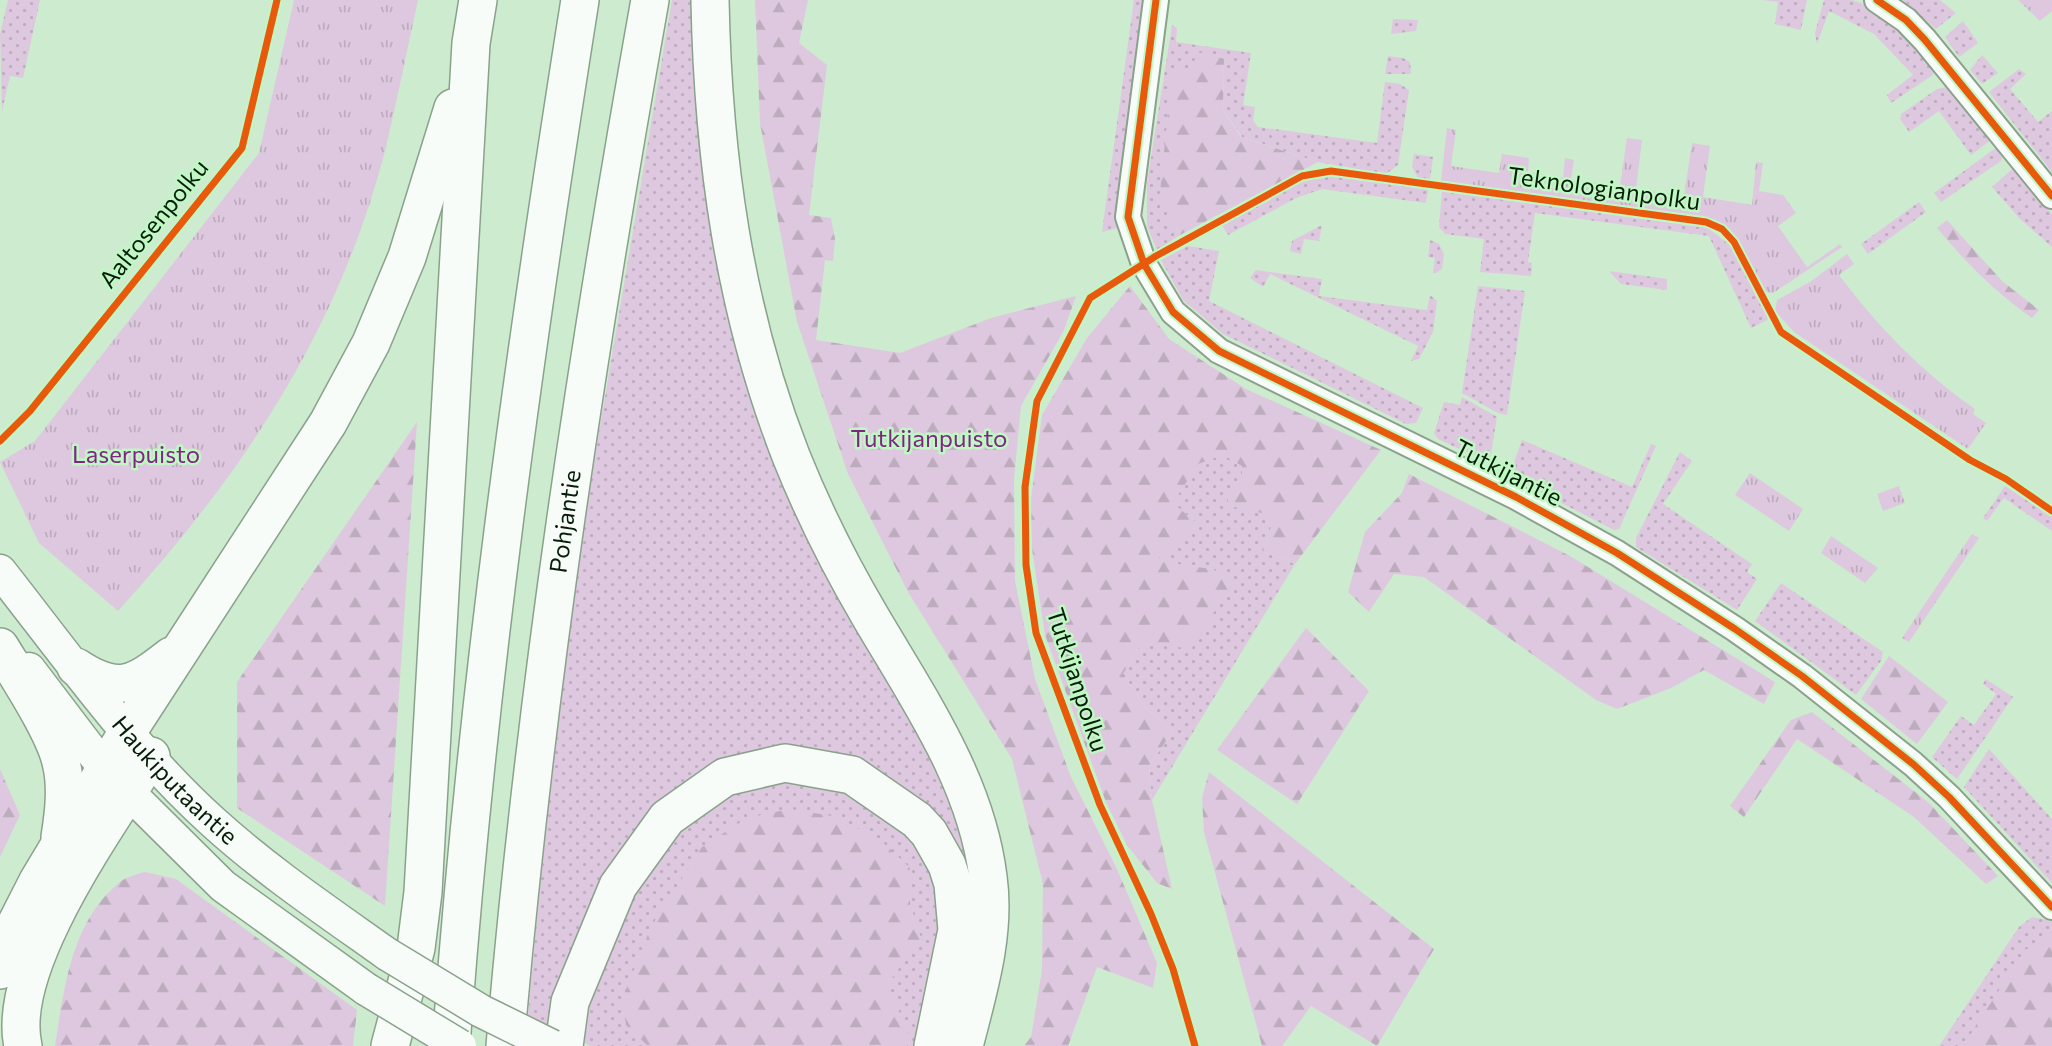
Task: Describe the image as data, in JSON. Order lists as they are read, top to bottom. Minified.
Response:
{"streets":{"highway":["Pohjantie"],"main road":["Haukiputaantie"],"street":["Tutkijantie"],"cycle path":["Teknologianpolku","Aaltosenpolku"]},"parks":["Tutkijanpuisto","Laserpuisto"]}
